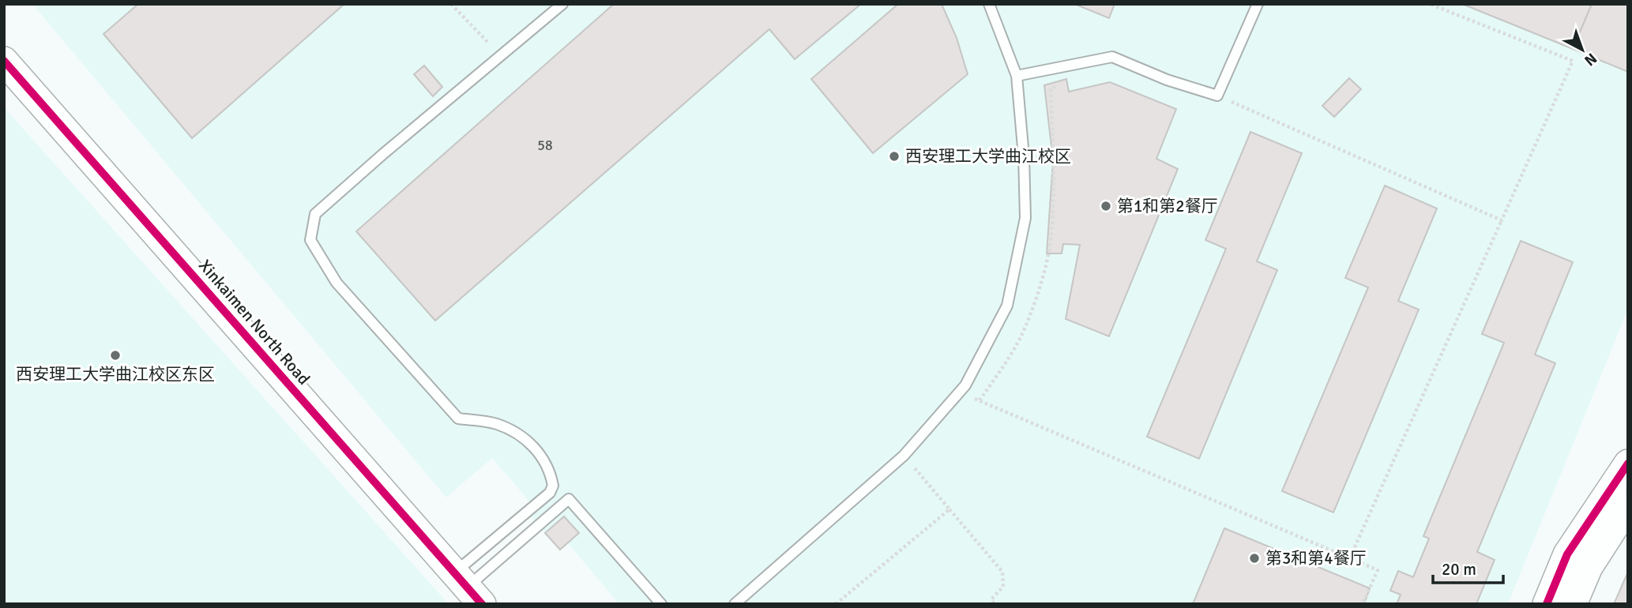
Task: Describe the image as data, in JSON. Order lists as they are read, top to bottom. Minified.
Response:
{"streets":{"street":["Xinkaimen North Road"]},"places":["西安理工大学曲江校区","第1和第2餐厅","西安理工大学曲江校区东区","第3和第4餐厅"],"house_numbers":["58"],"scale_bar":"20 m","north":"bottom right"}
